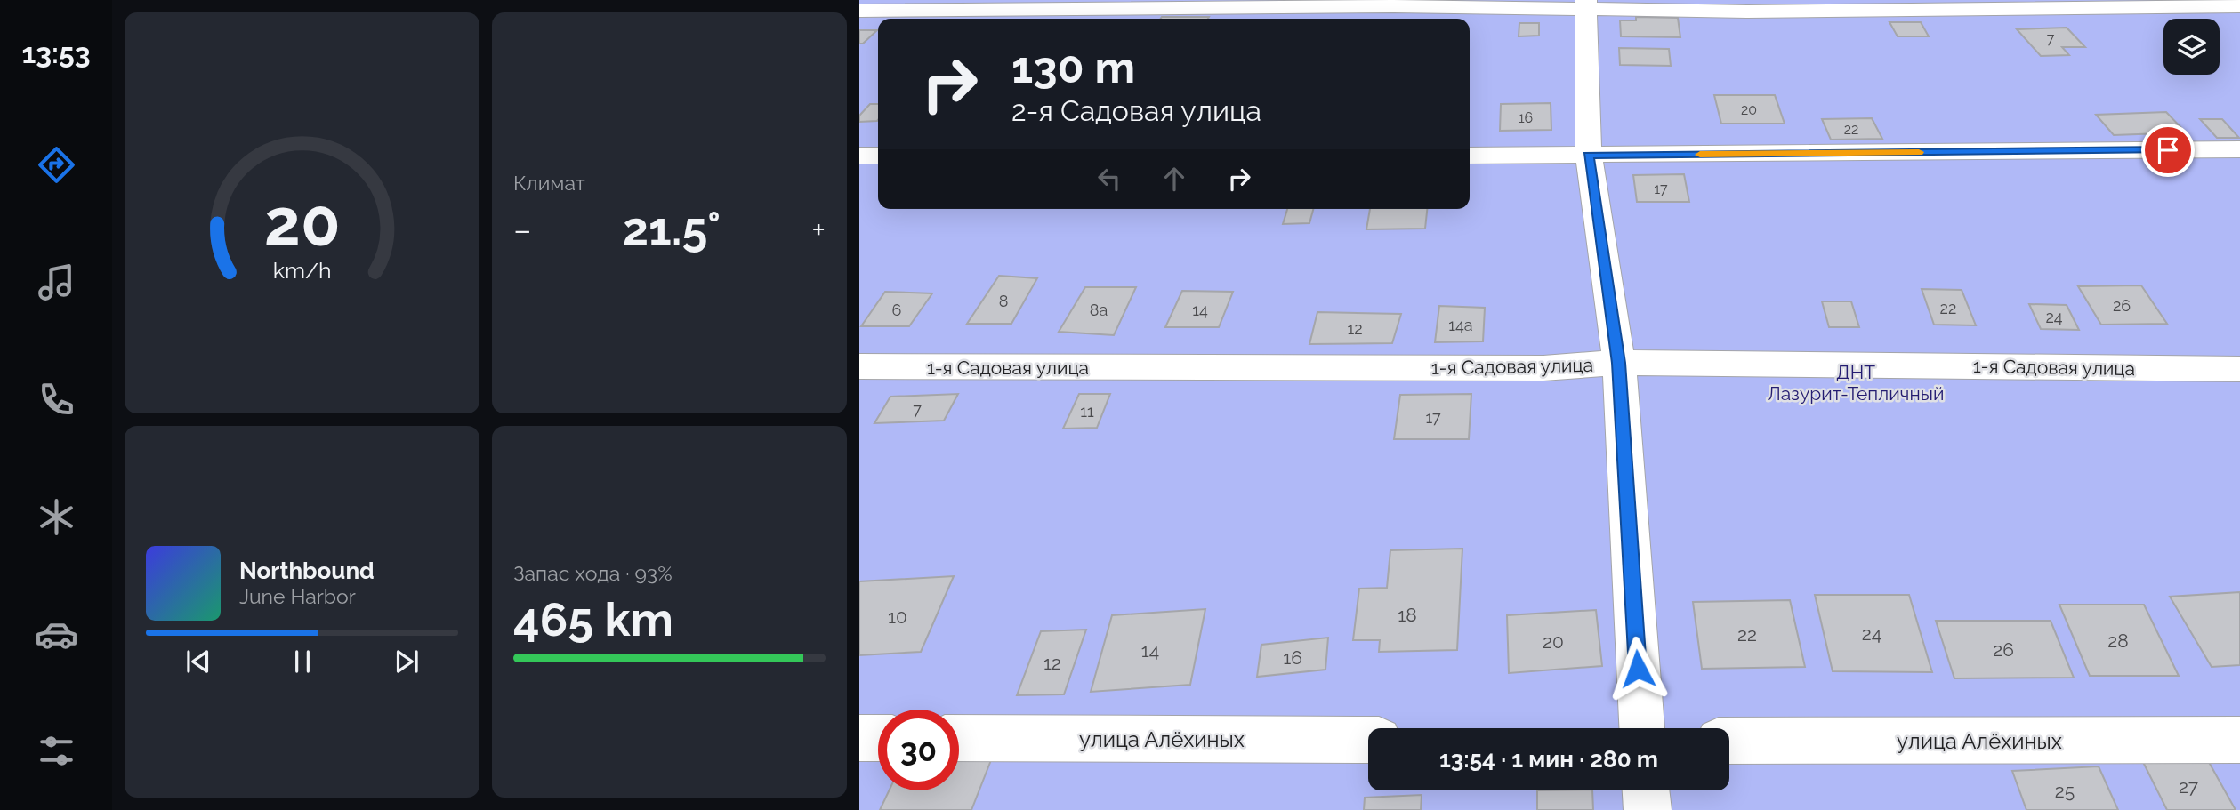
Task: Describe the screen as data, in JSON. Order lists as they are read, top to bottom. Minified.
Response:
{"streets":{"street":["1-я Садовая улица","улица Алёхиных"]},"parks":["ДНТ Лазурит-Тепличный"],"house_numbers":["7","20","16","22","17","8","26","22","6","8а","14","24","14а","12","7","11","17","18","10","24","22","28","20","26","14","16","12","27","25"],"page":{"tabs":"13:53","tile":["Климат",["Запас хода · 93%","465 km"]],"turn":["130 m","2-я Садовая улица"],"heat":["−","21.5°","+"],"song":["Northbound","June Harbor"],"limit":"30","trip":"13:54 · 1 мин · 280 m","gauge":["20","km/h"]}}
